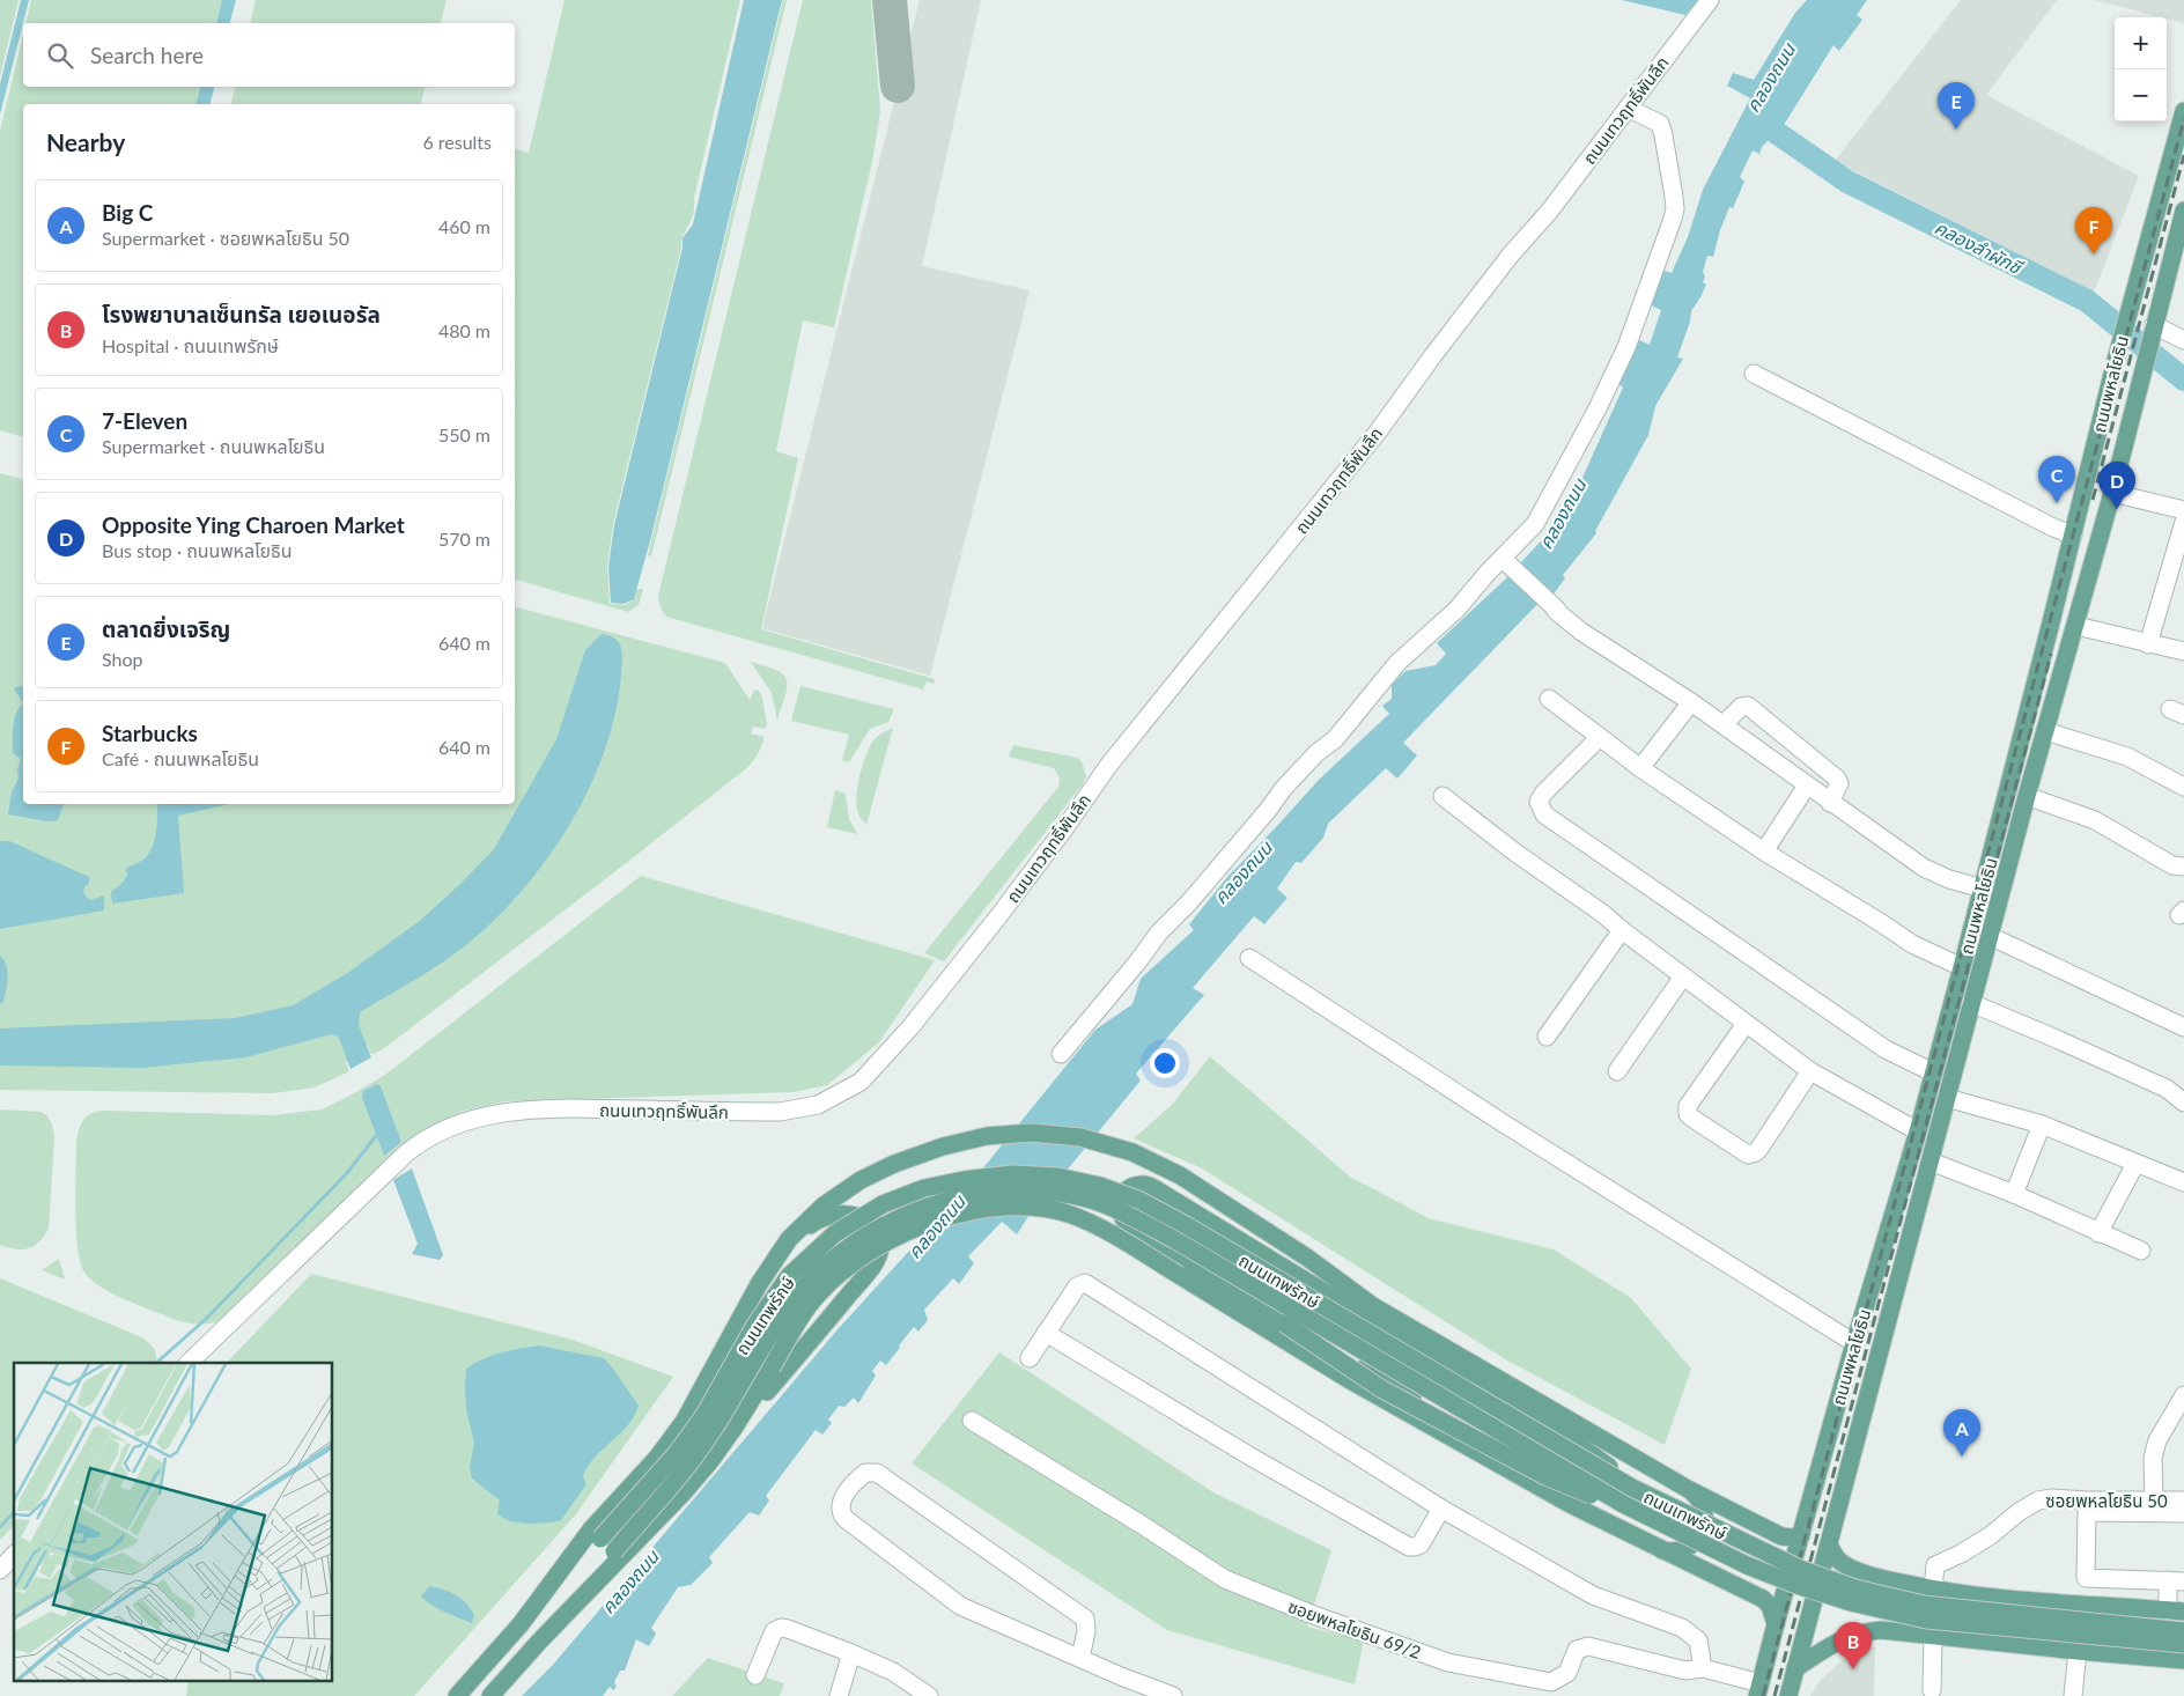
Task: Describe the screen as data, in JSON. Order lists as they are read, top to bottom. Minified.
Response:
{"streets":{"main road":["ถนนพหลโยธิน","ถนนเทพรักษ์"],"street":["ถนนเทวฤทธิ์พันลึก","ซอยพหลโยธิน 50","ซอยพหลโยธิน 69/2"]},"crossings":[["ถนนพหลโยธิน","ถนนเทพรักษ์"],["ถนนพหลโยธิน","ซอยพหลโยธิน 69/2"]],"water":["คลองถนน","คลองลำผักชี"],"page":{"map_buttons":["+","−"],"search":"Search here","pins":["E","F","C","D","A","B"],"heading":["Nearby","6 results"],"list":[{"mark":"A","name":"Big C","note":"Supermarket · ซอยพหลโยธิน 50","value":"460 m"},{"mark":"B","name":"โรงพยาบาลเซ็นทรัล เยอเนอรัล","note":"Hospital · ถนนเทพรักษ์","value":"480 m"},{"mark":"C","name":"7-Eleven","note":"Supermarket · ถนนพหลโยธิน","value":"550 m"},{"mark":"D","name":"Opposite Ying Charoen Market","note":"Bus stop · ถนนพหลโยธิน","value":"570 m"},{"mark":"E","name":"ตลาดยิ่งเจริญ","note":"Shop","value":"640 m"},{"mark":"F","name":"Starbucks","note":"Café · ถนนพหลโยธิน","value":"640 m"}]}}
